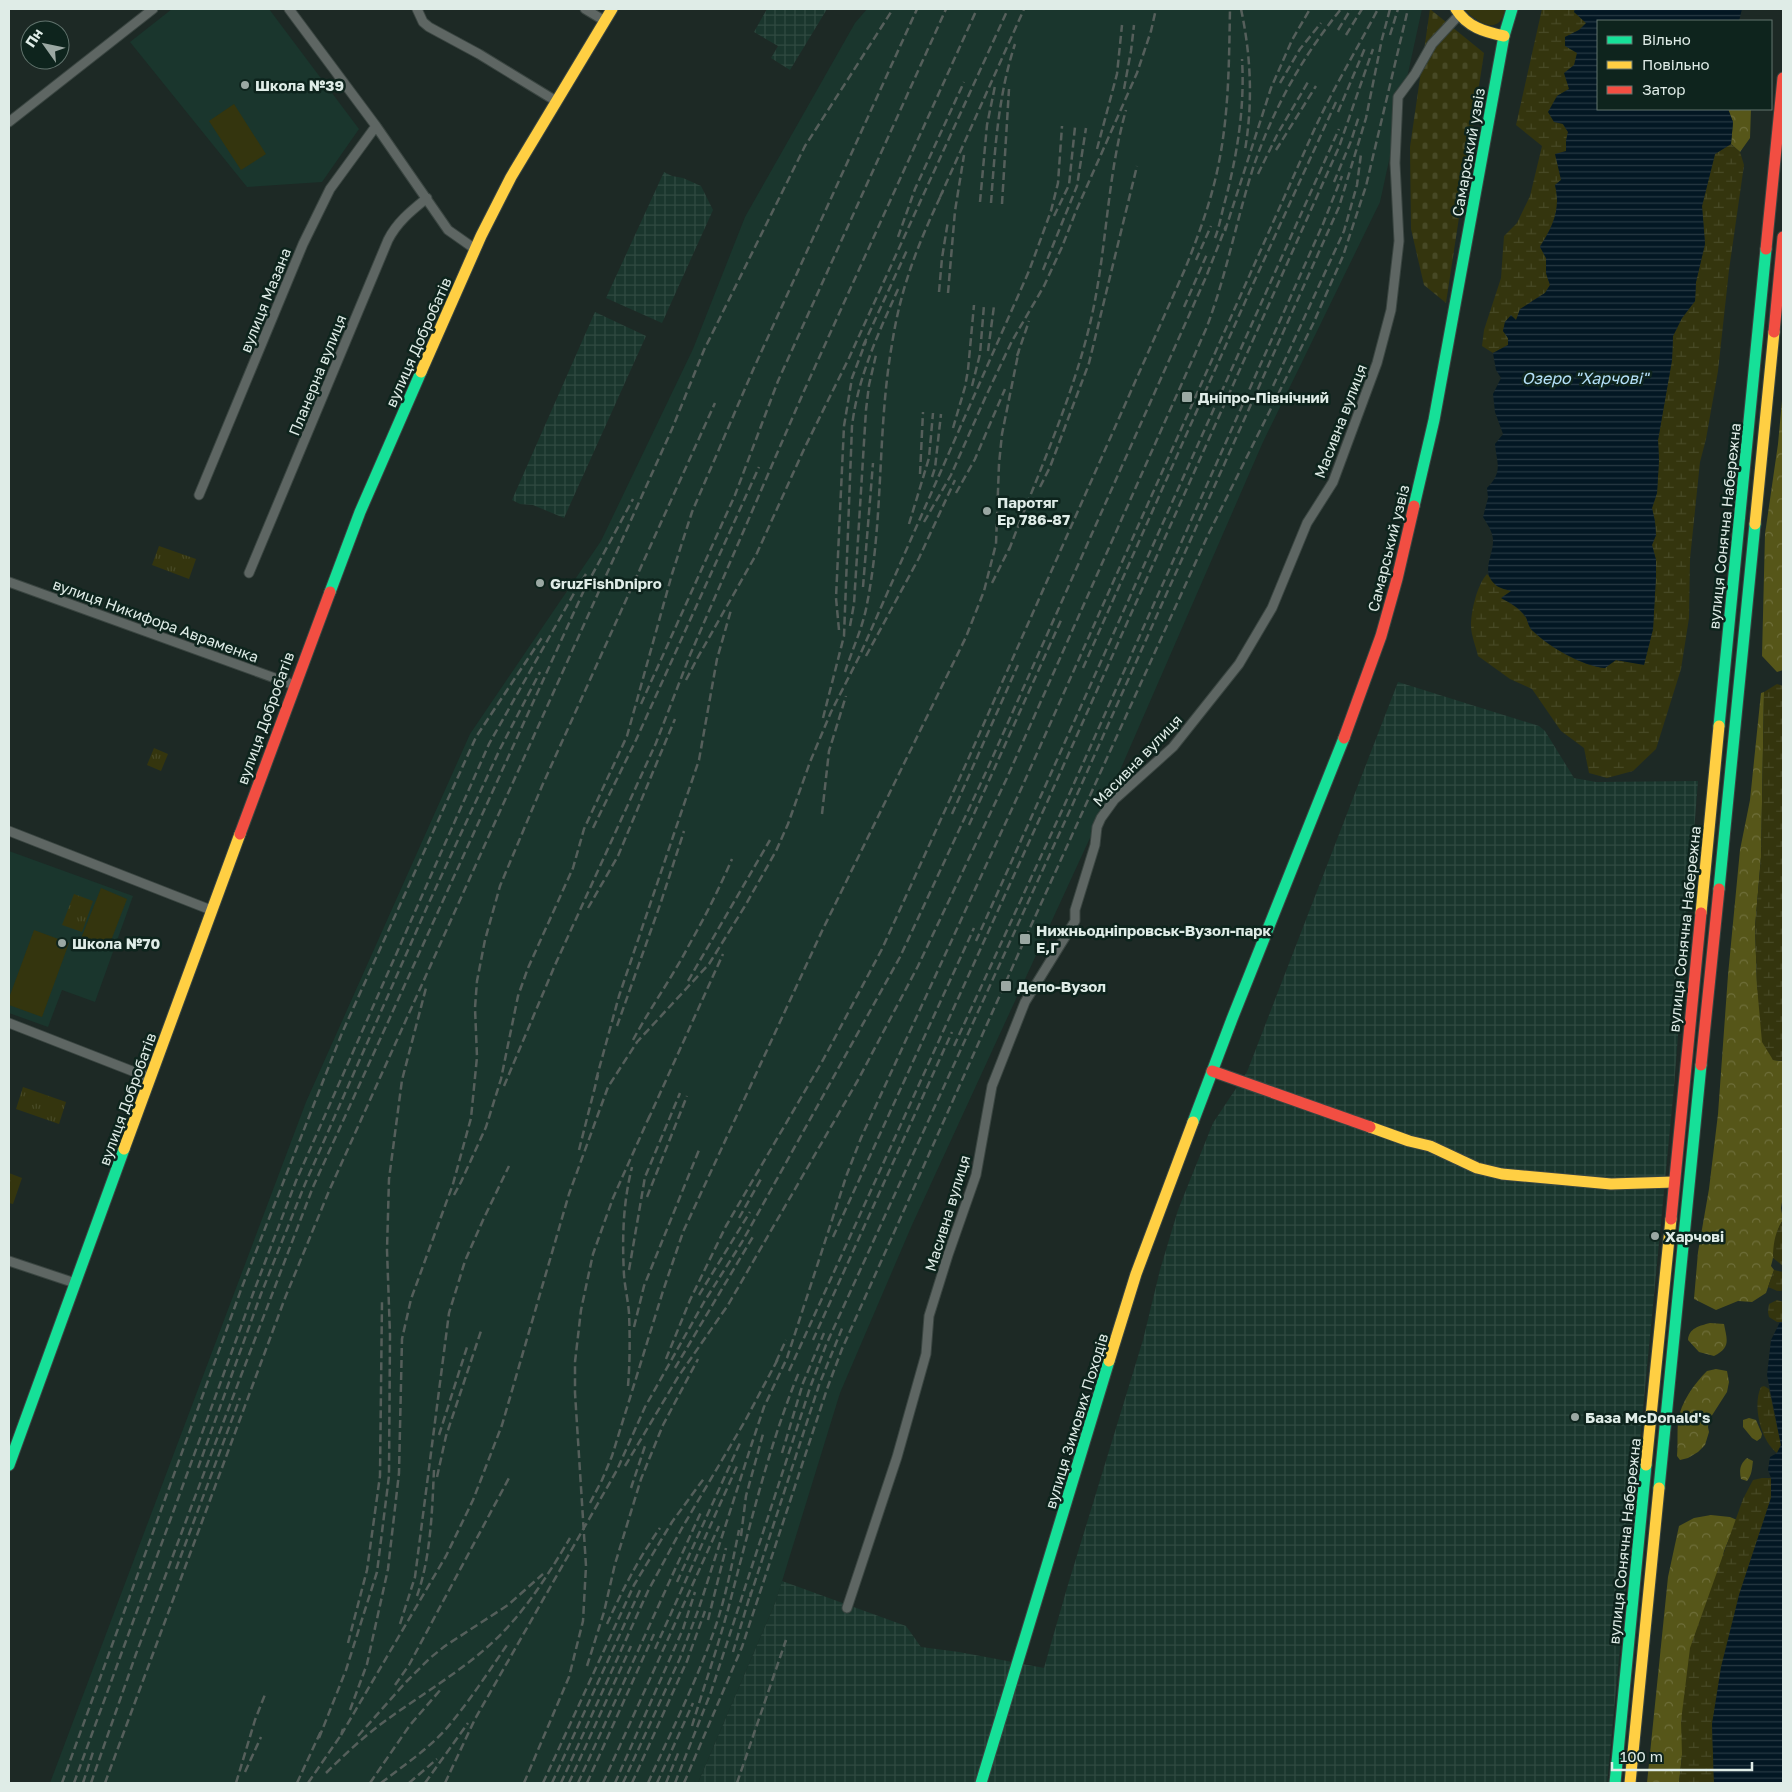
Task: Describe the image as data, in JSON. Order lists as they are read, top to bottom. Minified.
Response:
{"streets":{"main road":["Самарський узвіз","вулиця Добробатів","вулиця Сонячна Набережна","вулиця Зимових Походів"],"street":["вулиця Мазана","Планерна вулиця","Масивна вулиця","вулиця Никифора Авраменка"]},"crossings":[["Самарський узвіз","вулиця Зимових Походів"],["вулиця Добробатів","вулиця Никифора Авраменка"]],"water":["Озеро \"Харчові\""],"places":{"other":["Школа №39","Паротяг Ер 786-87","GruzFishDnipro","Школа №70","Харчові","База McDonald's"],"transit":["Дніпро-Північний","Нижньодніпровськ-Вузол-парк Е,Г","Депо-Вузол"]},"legend":["Вільно","Повільно","Затор"],"scale_bar":"100 m","north":"top left"}
